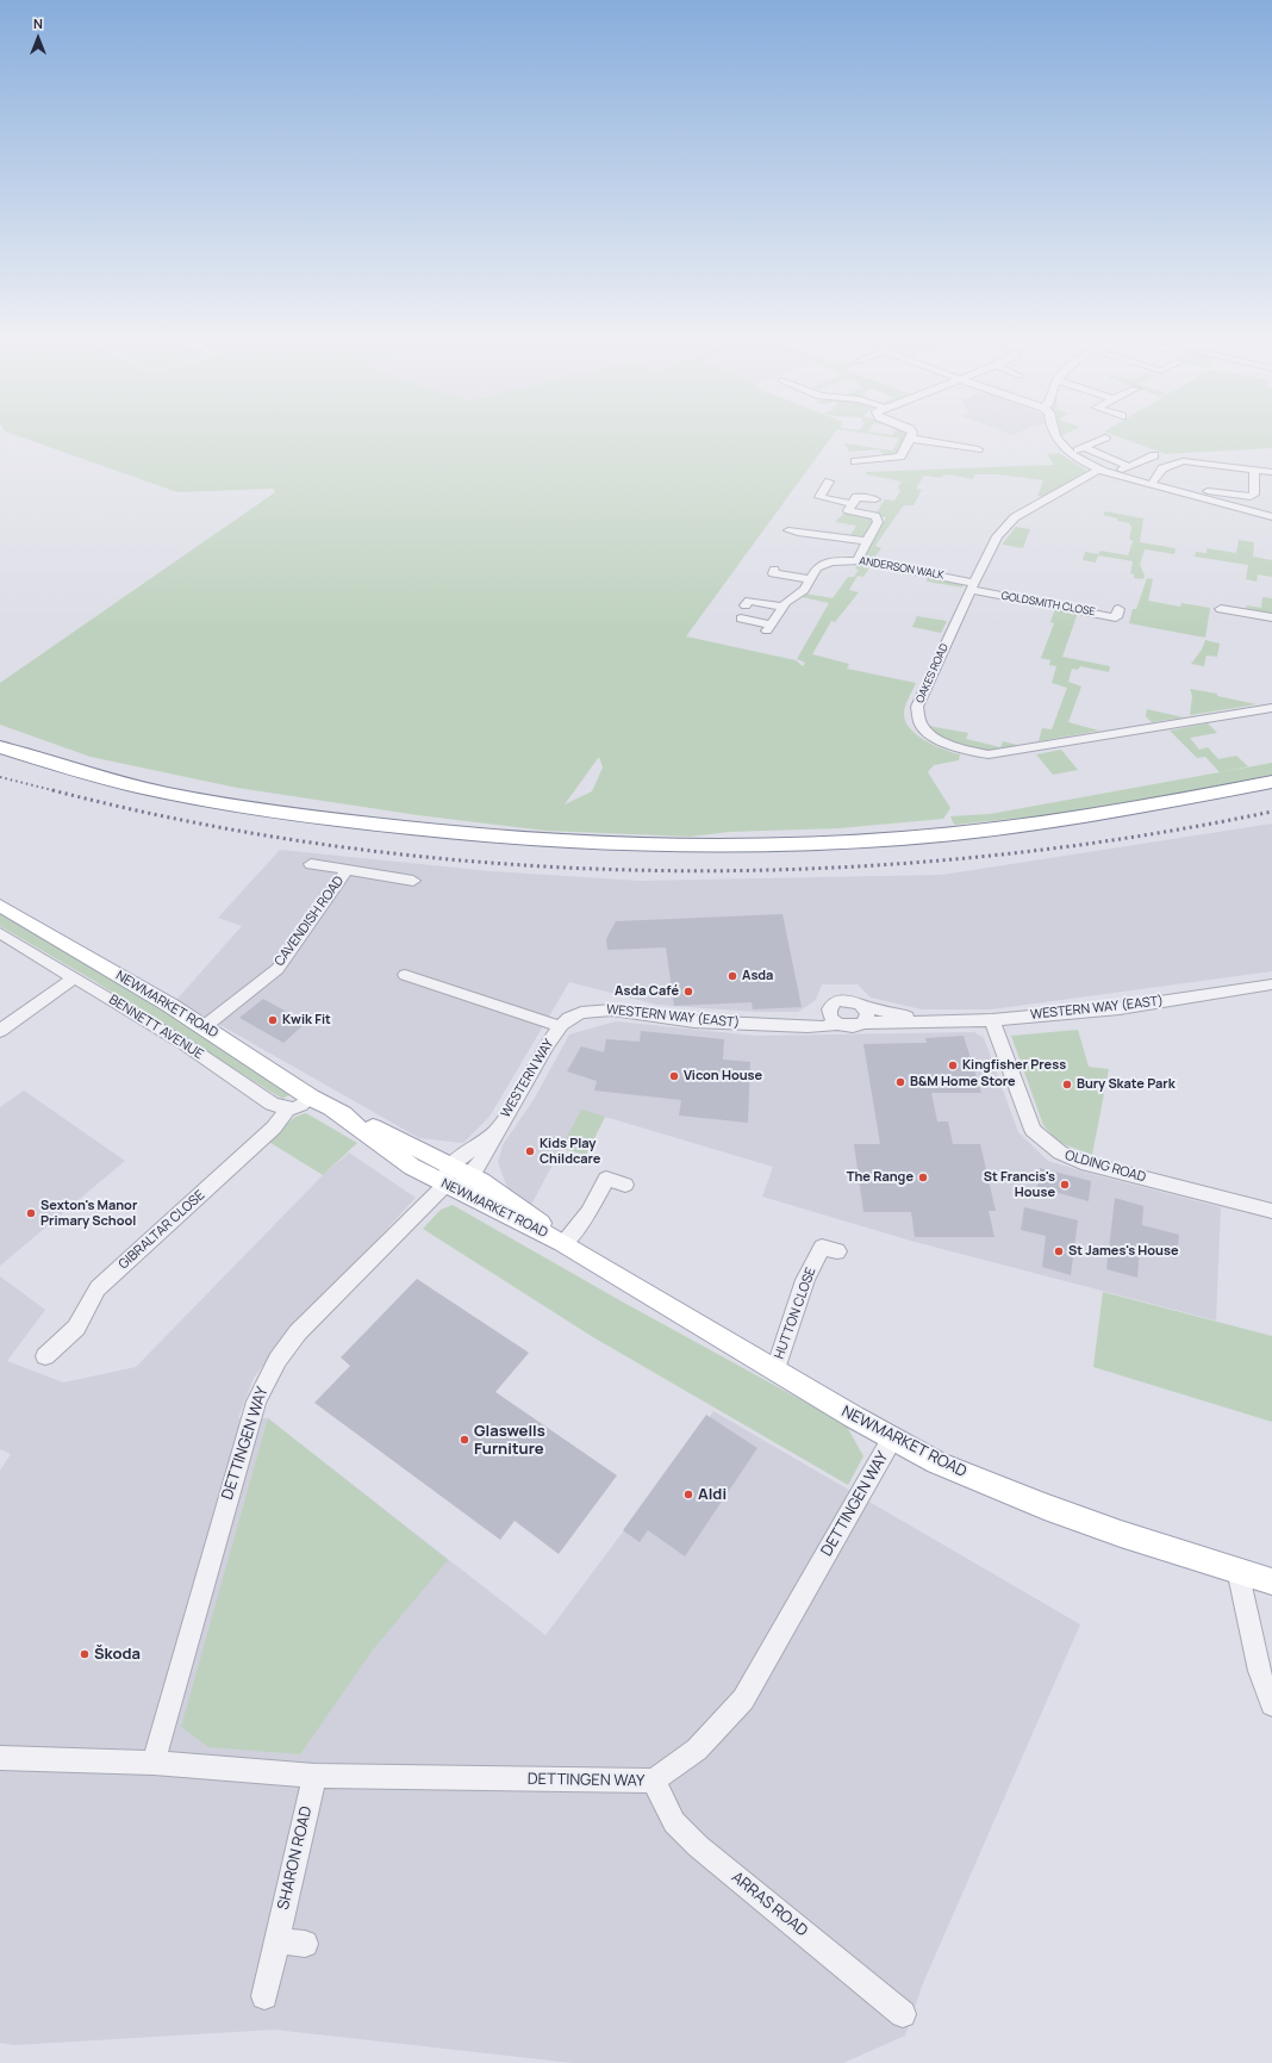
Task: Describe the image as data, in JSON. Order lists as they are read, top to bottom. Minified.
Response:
{"streets":{"main road":["NEWMARKET ROAD"],"street":["ANDERSON WALK","GOLDSMITH CLOSE","OAKES ROAD","CAVENDISH ROAD","WESTERN WAY (EAST)","BENNETT AVENUE","WESTERN WAY","OLDING ROAD","GIBRALTAR CLOSE","HUTTON CLOSE","DETTINGEN WAY","SHARON ROAD","ARRAS ROAD"]},"crossings":[["ANDERSON WALK","GOLDSMITH CLOSE"],["ANDERSON WALK","OAKES ROAD"],["GOLDSMITH CLOSE","OAKES ROAD"],["CAVENDISH ROAD","NEWMARKET ROAD"],["NEWMARKET ROAD","WESTERN WAY"],["NEWMARKET ROAD","HUTTON CLOSE"],["NEWMARKET ROAD","DETTINGEN WAY"],["WESTERN WAY (EAST)","WESTERN WAY"],["WESTERN WAY (EAST)","OLDING ROAD"],["BENNETT AVENUE","GIBRALTAR CLOSE"],["WESTERN WAY","DETTINGEN WAY"],["DETTINGEN WAY","SHARON ROAD"],["DETTINGEN WAY","ARRAS ROAD"]],"places":["Asda","Asda Café","Kwik Fit","Kingfisher Press","Vicon House","B&M Home Store","Bury Skate Park","Kids Play Childcare","The Range","St Francis's House","Sexton's Manor Primary School","St James's House","Glaswells Furniture","Aldi","Škoda"],"north":"top"}
